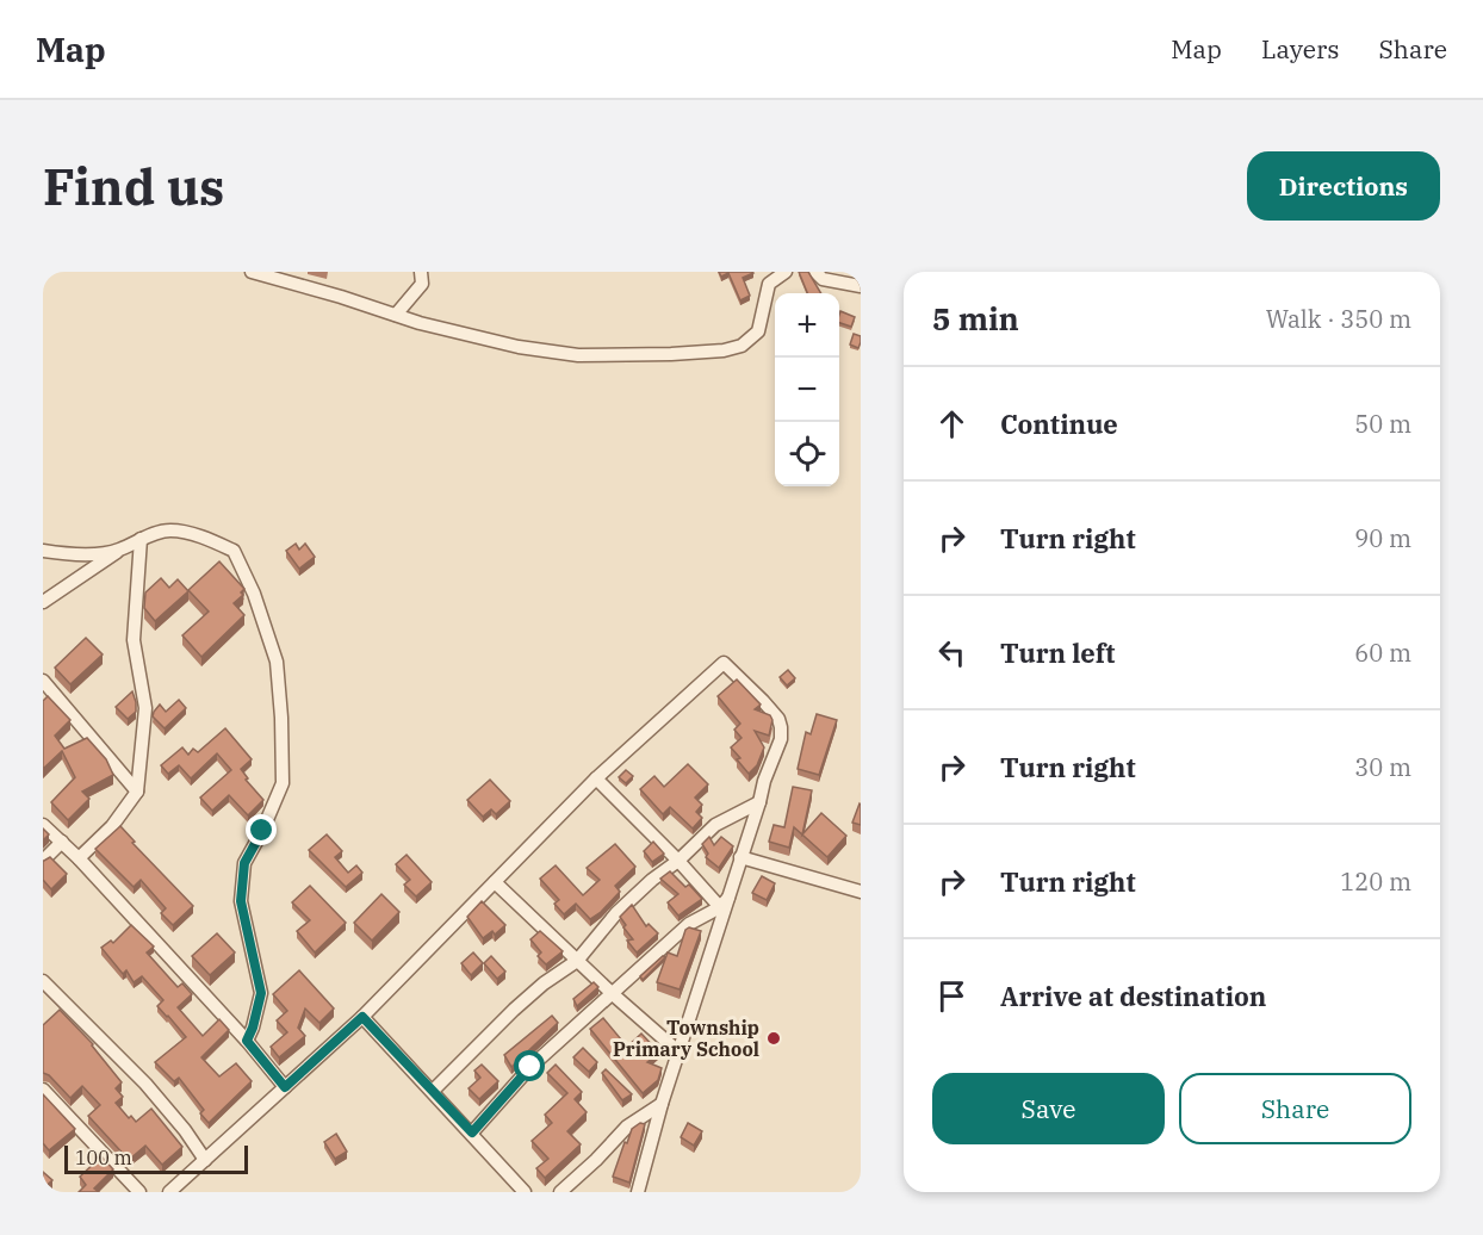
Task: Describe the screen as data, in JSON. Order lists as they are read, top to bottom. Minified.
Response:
{"places":["Township Primary School"],"scale_bar":"100 m","page":{"header":"Map","nav":["Map","Layers","Share"],"buttons":["Directions",["Save","Share"]],"title":"Find us","heading":["5 min","Walk · 350 m"],"map_buttons":["+","−"],"list":[["Continue","50 m"],["Turn right","90 m"],["Turn left","60 m"],["Turn right","30 m"],["Turn right","120 m"],"Arrive at destination"],"scale":"100 m"}}
